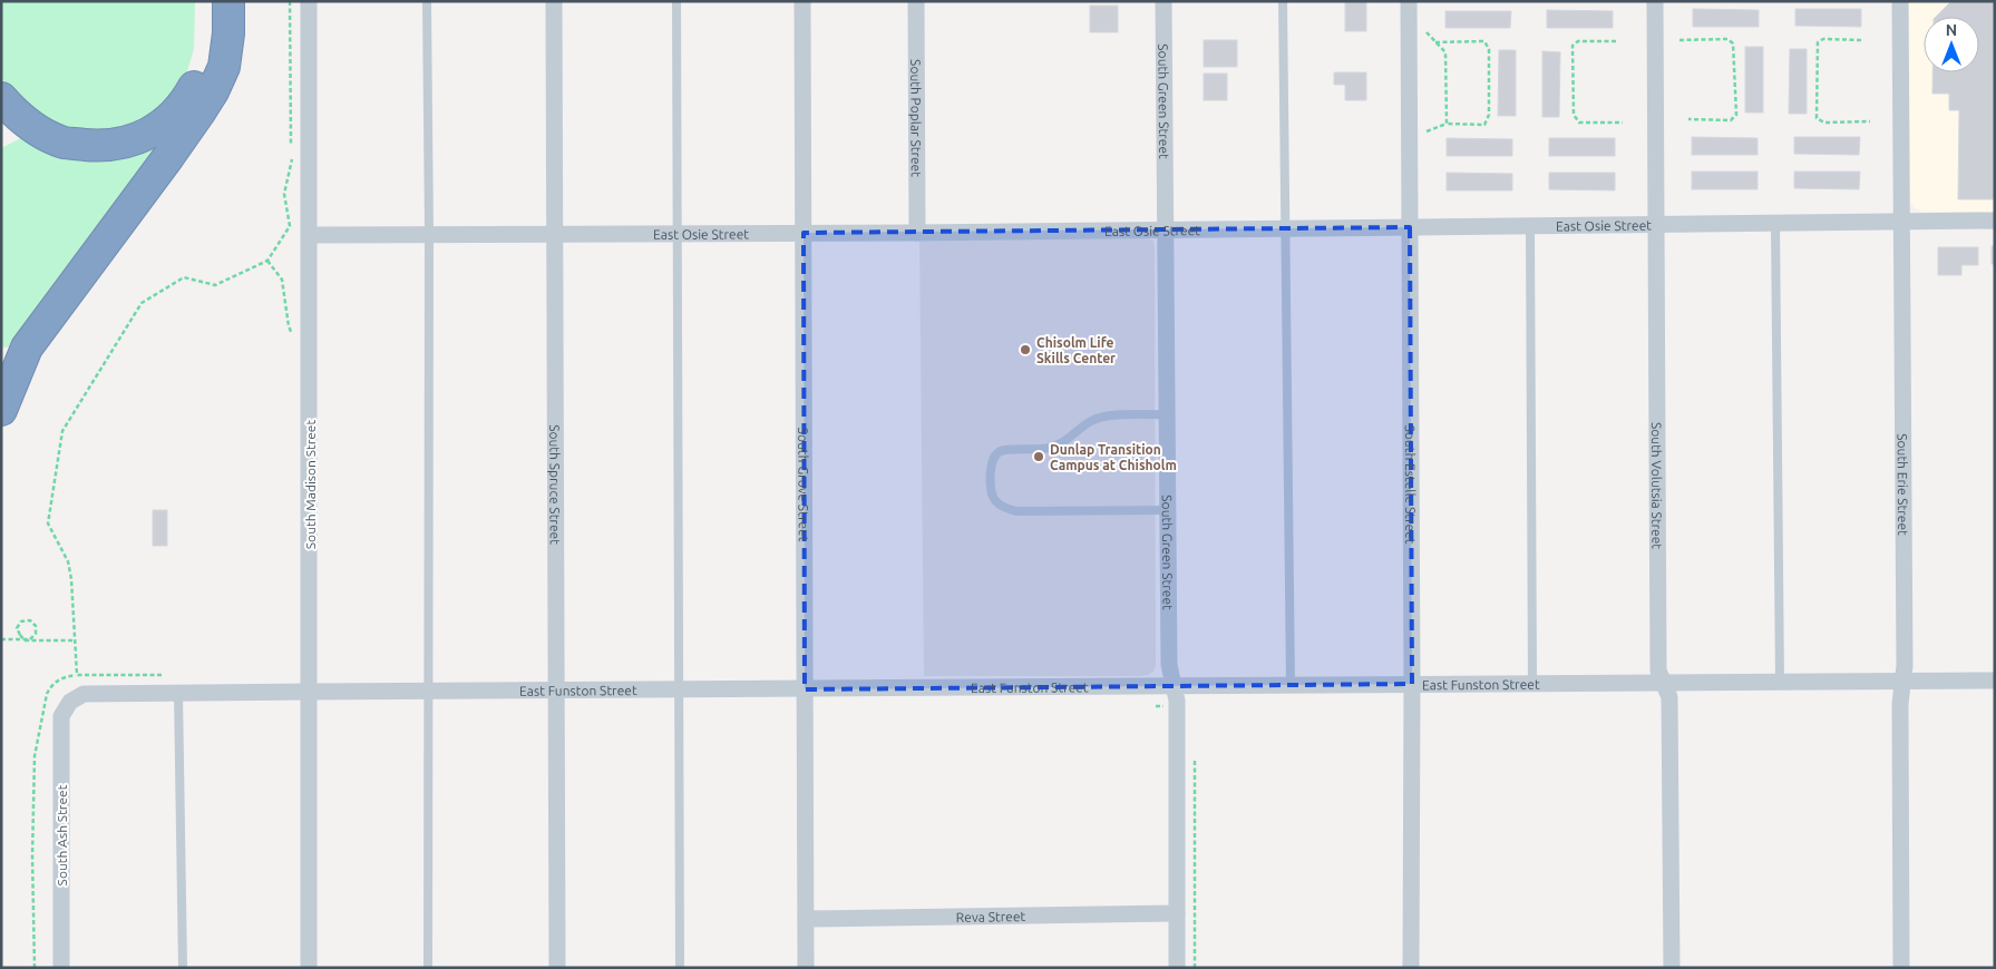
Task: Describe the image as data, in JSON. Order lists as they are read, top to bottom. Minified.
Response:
{"streets":{"street":["South Green Street","South Poplar Street","East Osie Street","South Madison Street","South Spruce Street","South Grove Street","South Estelle Street","South Erie Street","South Volutsia Street","East Funston Street","South Ash Street","Reva Street"]},"crossings":[["South Green Street","East Osie Street"],["South Green Street","East Funston Street"],["South Green Street","Reva Street"],["South Poplar Street","East Osie Street"],["East Osie Street","South Madison Street"],["East Osie Street","South Spruce Street"],["East Osie Street","South Grove Street"],["East Osie Street","South Estelle Street"],["East Osie Street","South Erie Street"],["East Osie Street","South Volutsia Street"],["South Madison Street","East Funston Street"],["South Spruce Street","East Funston Street"],["South Grove Street","East Funston Street"],["South Grove Street","Reva Street"],["South Estelle Street","East Funston Street"],["South Erie Street","East Funston Street"],["South Volutsia Street","East Funston Street"],["East Funston Street","South Ash Street"]],"places":["Chisolm Life Skills Center","Dunlap Transition Campus at Chisholm"],"north":"top"}
